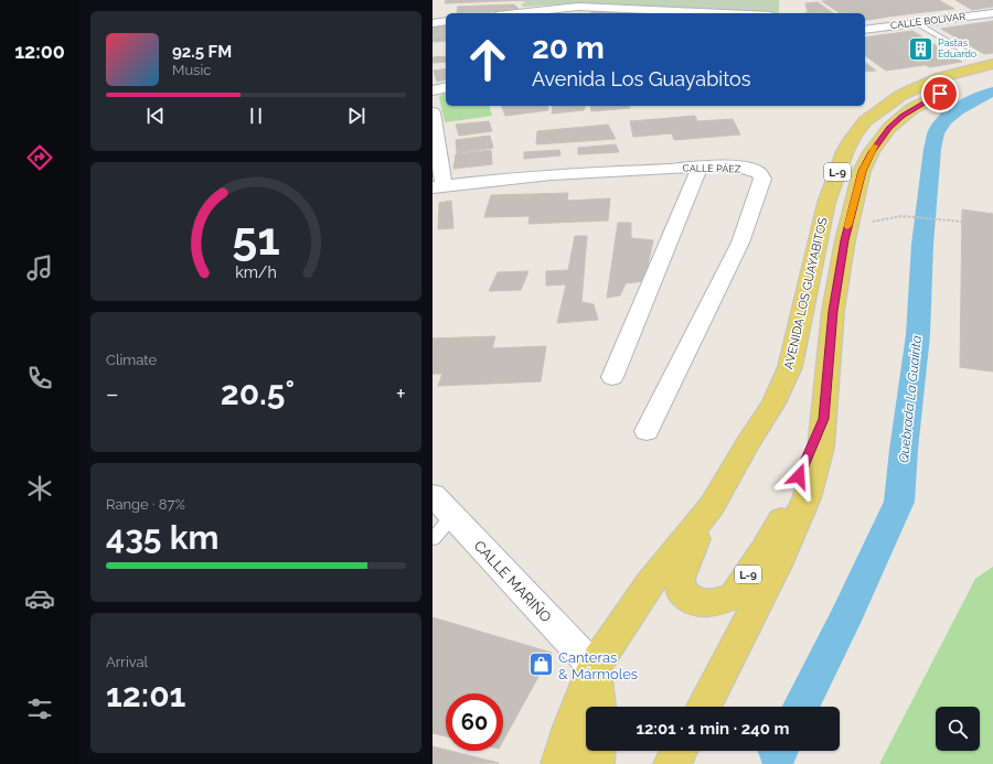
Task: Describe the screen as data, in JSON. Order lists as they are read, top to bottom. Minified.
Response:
{"streets":{"main road":["L-9","AVENIDA LOS GUAYABITOS"],"street":["CALLE BOLÍVAR","CALLE PÁEZ","CALLE MARIÑO"]},"crossings":[["L-9","AVENIDA LOS GUAYABITOS"],["AVENIDA LOS GUAYABITOS","CALLE MARIÑO"]],"water":["Quebrada La Guairita"],"places":{"building":["Pastas Eduardo"],"shop":["Canteras & Mármoles"]},"page":{"tabs":"12:00","turn":["20 m","Avenida Los Guayabitos"],"song":["92.5 FM","Music"],"tile":["Climate",["Range · 87%","435 km"],["Arrival","12:01"]],"heat":["−","20.5°","+"],"limit":"60","trip":"12:01 · 1 min · 240 m","gauge":["51","km/h"]}}
